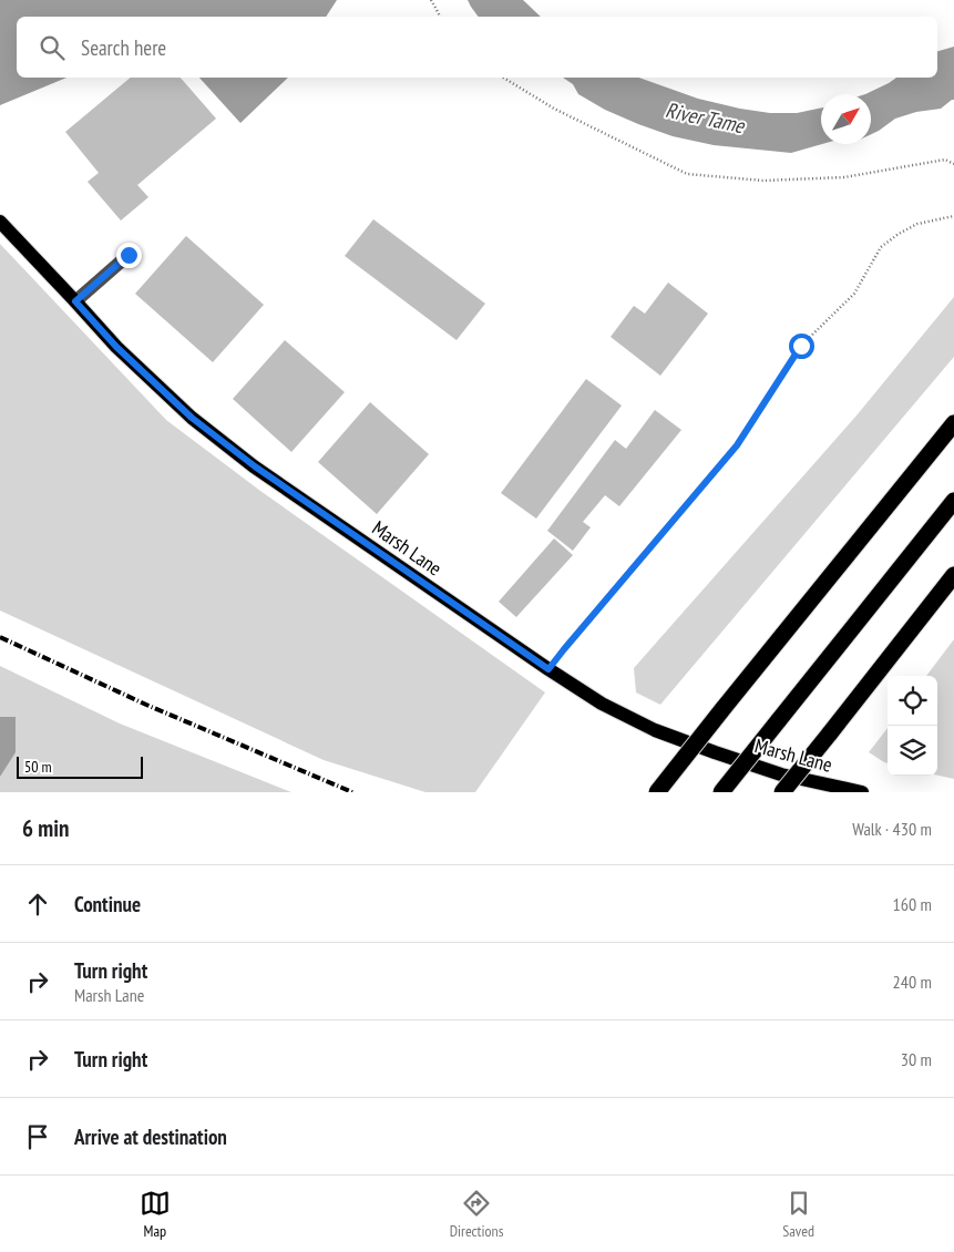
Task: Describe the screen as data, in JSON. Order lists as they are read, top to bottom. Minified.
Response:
{"streets":{"main road":["Marsh Lane"]},"water":["River Tame"],"scale_bar":"50 m","north":"top right","page":{"search":"Search here","scale":"50 m","heading":["6 min","Walk · 430 m"],"list":[["Continue","160 m"],["Turn right","Marsh Lane","240 m"],["Turn right","30 m"],"Arrive at destination"],"nav":["Map","Directions","Saved"]}}
